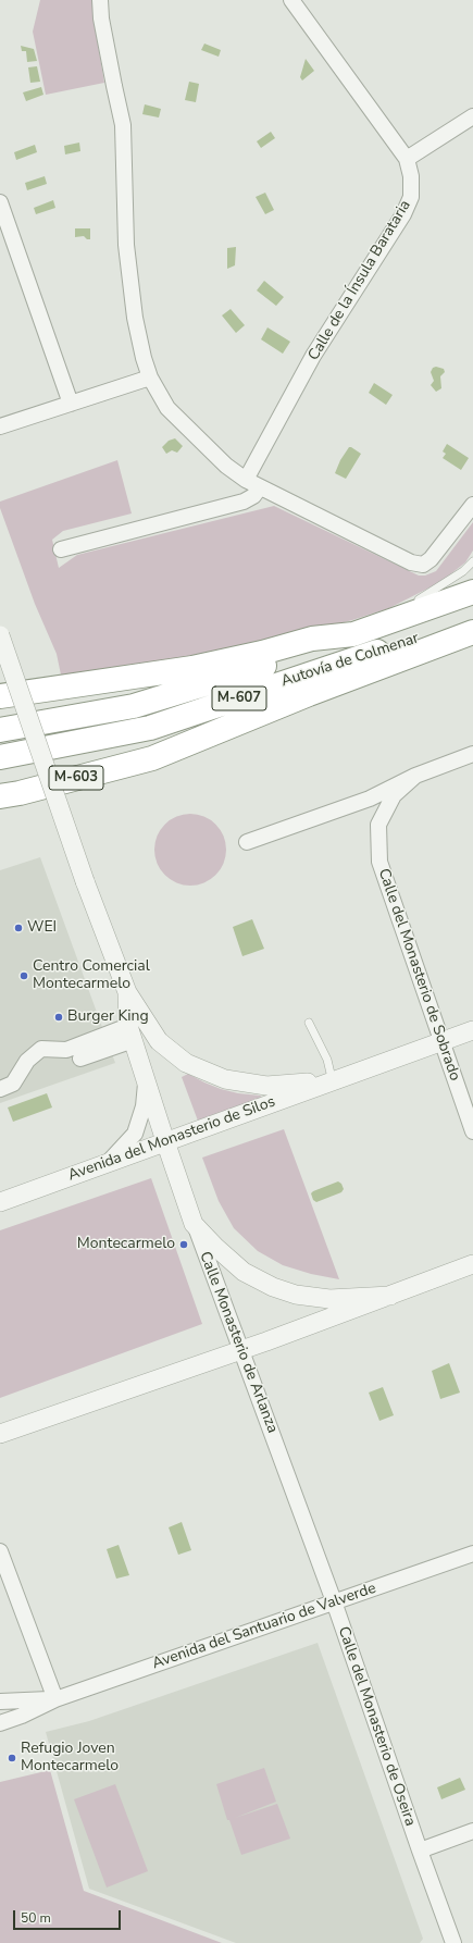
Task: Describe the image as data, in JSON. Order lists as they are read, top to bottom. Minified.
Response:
{"streets":{"highway":["Autovía de Colmenar","M-607","M-603"],"street":["Calle de la Ínsula Barataria","Calle del Monasterio de Sobrado","Avenida del Monasterio de Silos","Calle Monasterio de Arlanza","Avenida del Santuario de Valverde","Calle del Monasterio de Oseira"]},"crossings":[["Autovía de Colmenar","M-607"],["Calle del Monasterio de Sobrado","Avenida del Monasterio de Silos"],["Avenida del Monasterio de Silos","Calle Monasterio de Arlanza"],["Calle Monasterio de Arlanza","Avenida del Santuario de Valverde"],["Calle Monasterio de Arlanza","Calle del Monasterio de Oseira"],["Avenida del Santuario de Valverde","Calle del Monasterio de Oseira"]],"places":["WEI","Centro Comercial Montecarmelo","Burger King","Montecarmelo","Refugio Joven Montecarmelo"],"scale_bar":"50 m"}
